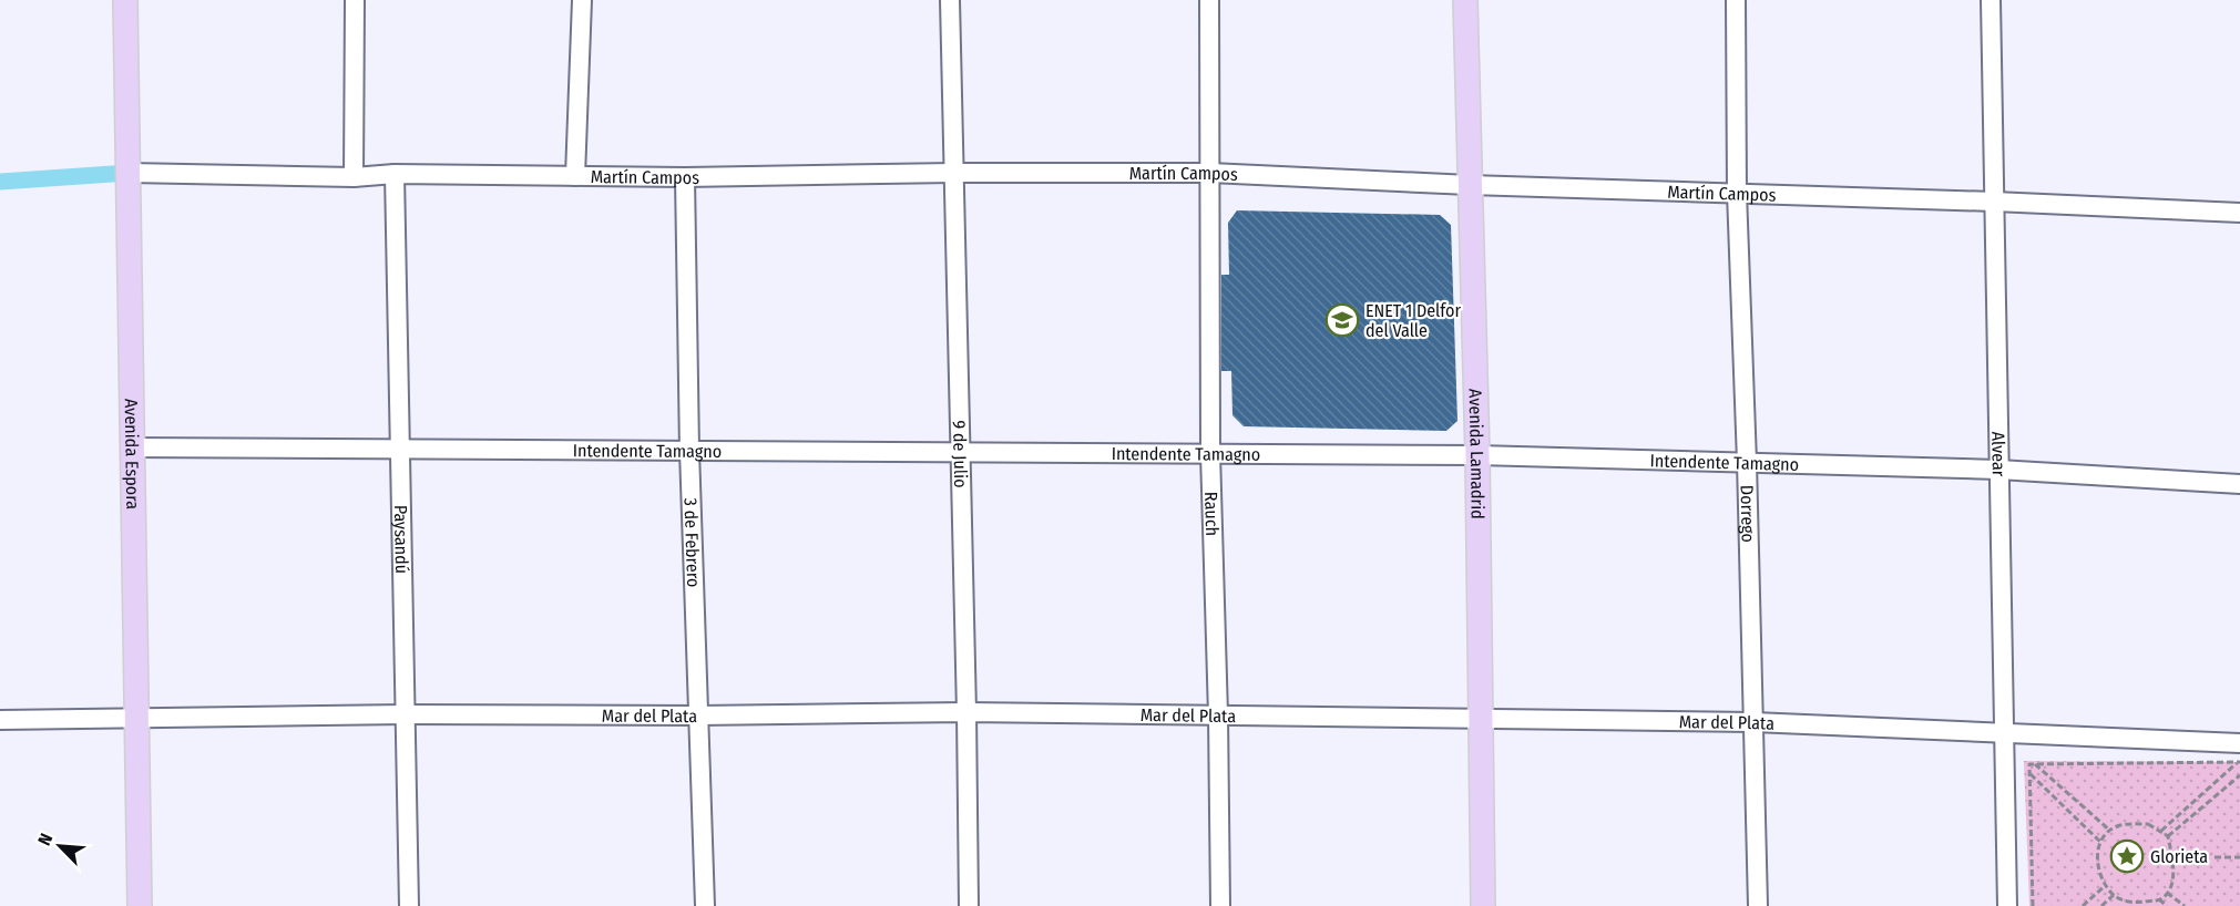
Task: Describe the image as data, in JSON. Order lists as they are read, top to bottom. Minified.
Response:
{"streets":{"main road":["Avenida Espora","Avenida Lamadrid"],"street":["Martín Campos","Intendente Tamagno","9 de Julio","Alvear","Rauch","Dorrego","Paysandú","3 de Febrero","Mar del Plata"]},"crossings":[["Martín Campos","Avenida Espora"],["Martín Campos","9 de Julio"],["Martín Campos","Avenida Lamadrid"],["Martín Campos","Alvear"],["Martín Campos","Rauch"],["Martín Campos","Dorrego"],["Martín Campos","Paysandú"],["Martín Campos","3 de Febrero"],["Intendente Tamagno","Avenida Espora"],["Intendente Tamagno","9 de Julio"],["Intendente Tamagno","Avenida Lamadrid"],["Intendente Tamagno","Alvear"],["Intendente Tamagno","Rauch"],["Intendente Tamagno","Dorrego"],["Intendente Tamagno","Paysandú"],["Intendente Tamagno","3 de Febrero"],["Avenida Espora","Mar del Plata"],["9 de Julio","Mar del Plata"],["Avenida Lamadrid","Mar del Plata"],["Alvear","Mar del Plata"],["Rauch","Mar del Plata"],["Dorrego","Mar del Plata"],["Paysandú","Mar del Plata"],["3 de Febrero","Mar del Plata"]],"places":{"school or university":["ENET 1 Delfor del Valle"],"place":["Glorieta"]},"north":"top left"}
